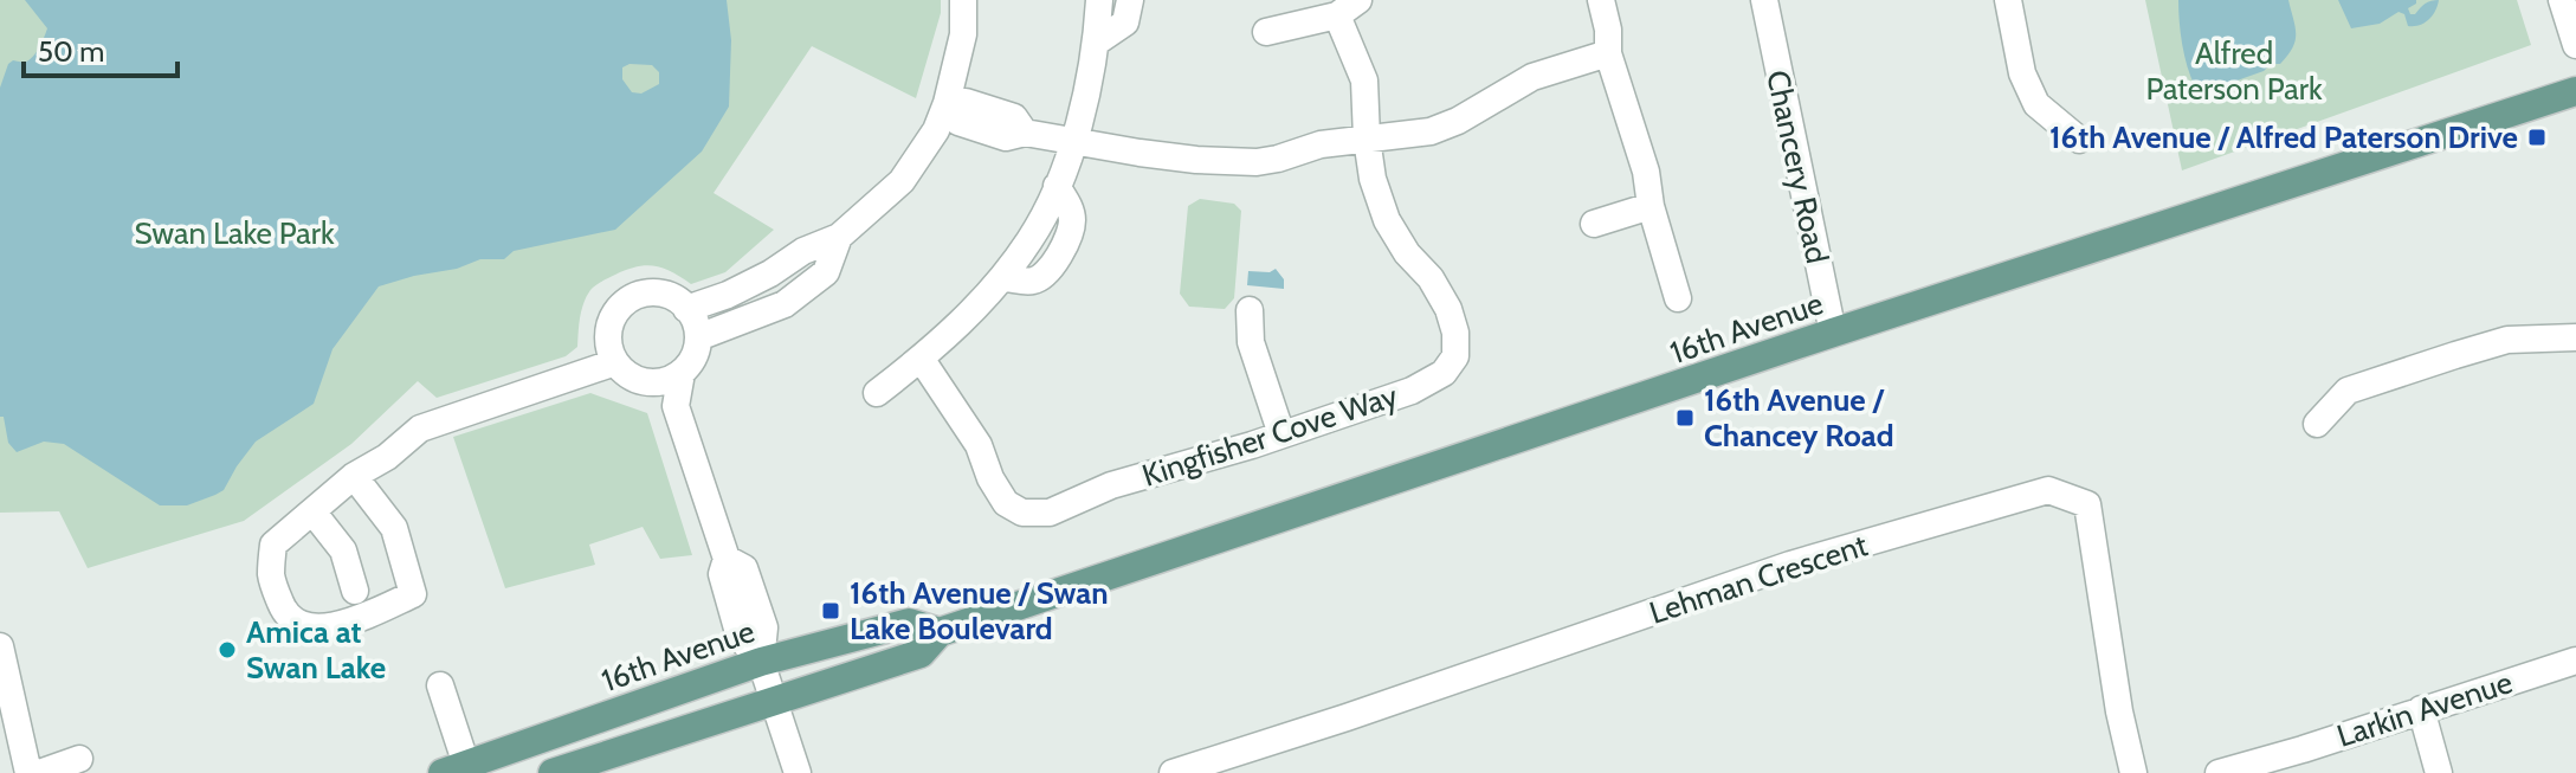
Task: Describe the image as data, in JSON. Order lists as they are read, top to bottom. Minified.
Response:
{"streets":{"main road":["16th Avenue"],"street":["Chancery Road","Kingfisher Cove Way","Lehman Crescent","Larkin Avenue"]},"crossings":[["Chancery Road","16th Avenue"]],"parks":["Alfred Paterson Park","Swan Lake Park"],"places":{"transit":["16th Avenue / Alfred Paterson Drive","16th Avenue / Chancey Road","16th Avenue / Swan Lake Boulevard"],"other":["Amica at Swan Lake"]},"scale_bar":"50 m"}
